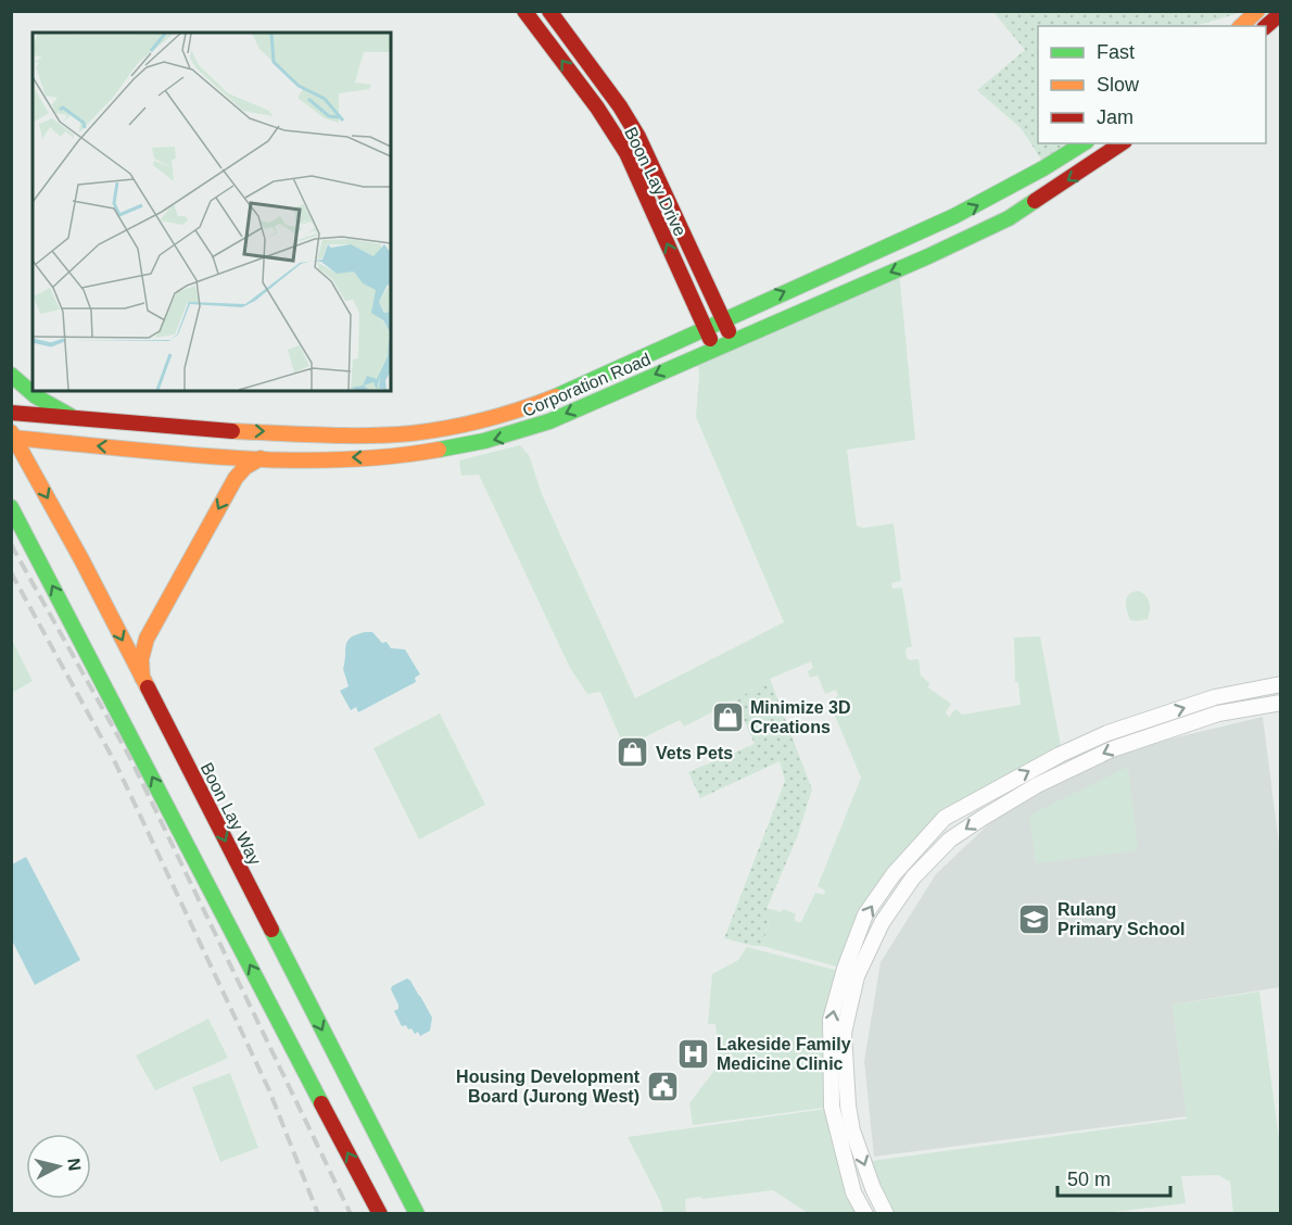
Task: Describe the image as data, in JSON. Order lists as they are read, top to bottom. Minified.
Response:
{"streets":{"main road":["Boon Lay Drive","Corporation Road","Boon Lay Way"]},"crossings":[["Boon Lay Drive","Corporation Road"],["Corporation Road","Boon Lay Way"]],"places":{"shop":["Minimize 3D Creations","Vets Pets"],"school or university":["Rulang Primary School"],"hospital":["Lakeside Family Medicine Clinic"],"public building":["Housing Development Board (Jurong West)"]},"legend":["Fast","Slow","Jam"],"scale_bar":"50 m","north":"right"}
